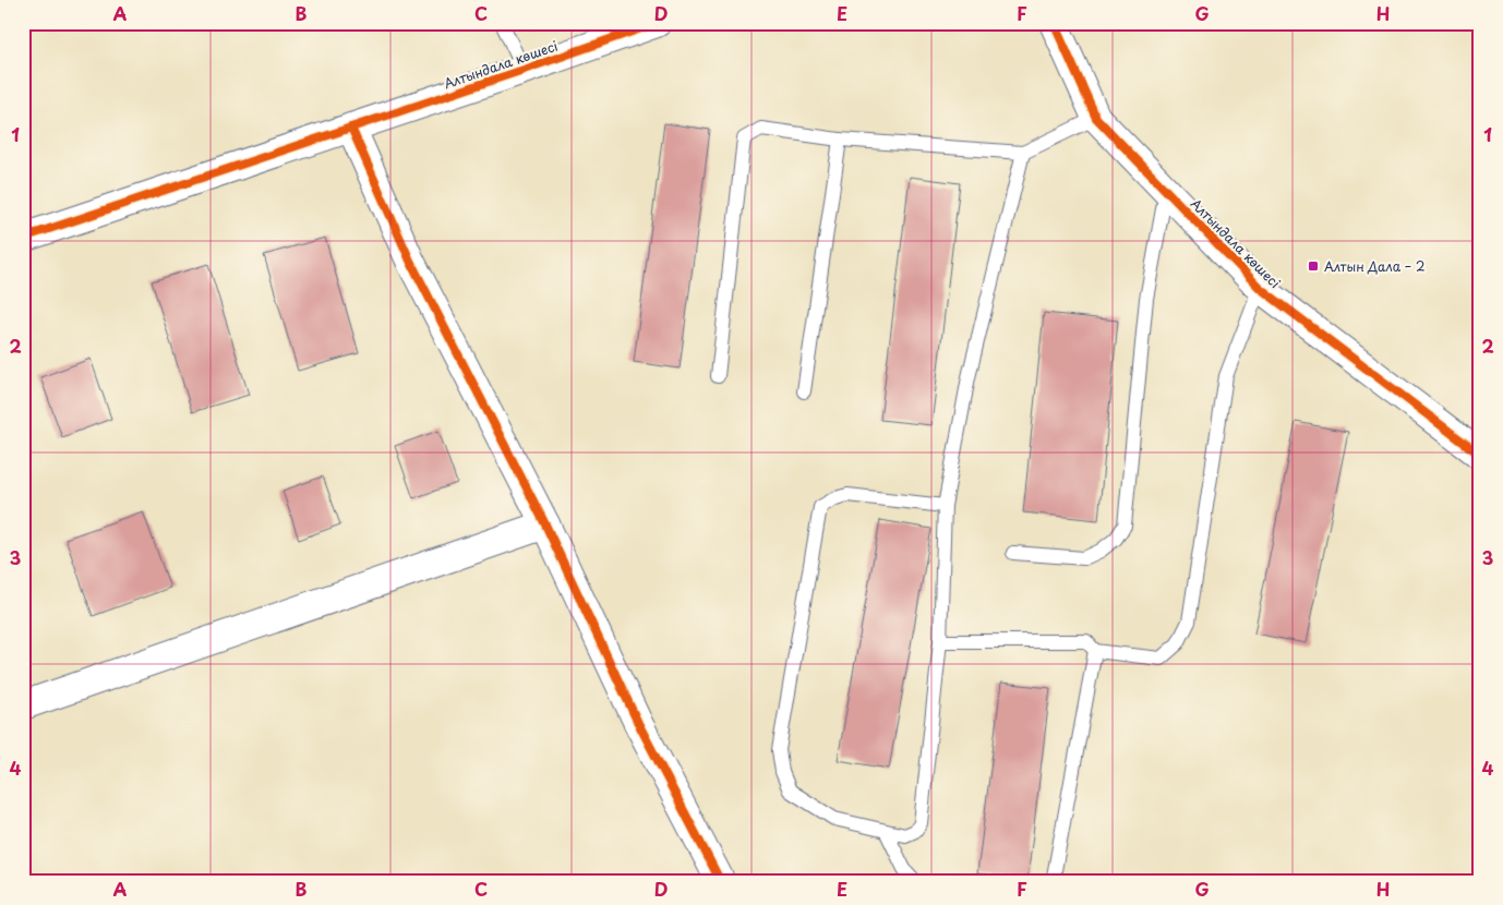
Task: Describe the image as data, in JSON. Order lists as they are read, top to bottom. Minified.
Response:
{"streets":{"street":["Алтындала көшесі"]},"places":{"transit":["Алтын Дала – 2"]},"grid":{"columns":["A","B","C","D","E","F","G","H"],"rows":["1","2","3","4"]}}
